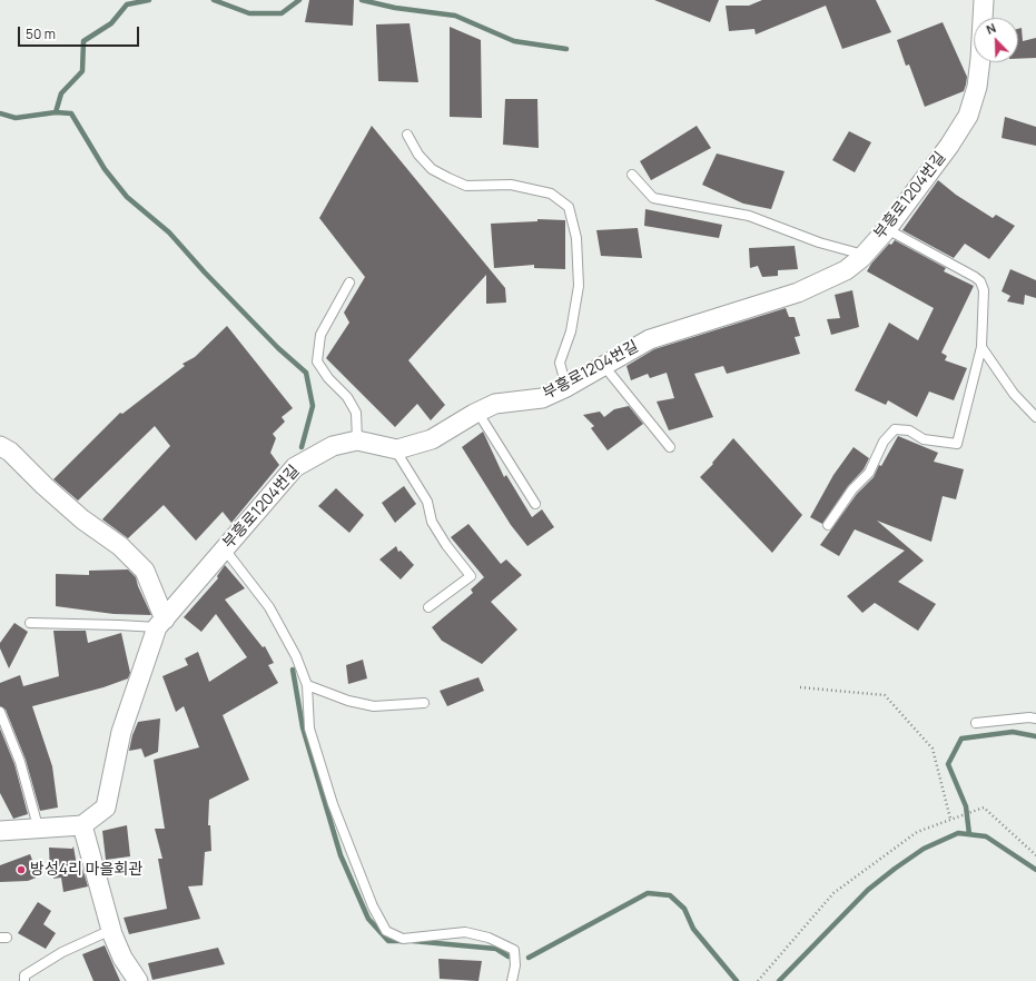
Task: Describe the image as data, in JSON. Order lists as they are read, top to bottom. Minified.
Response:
{"streets":{"street":["부흥로1204번길"]},"places":["방성4리 마을회관"],"scale_bar":"50 m","north":"top left"}
